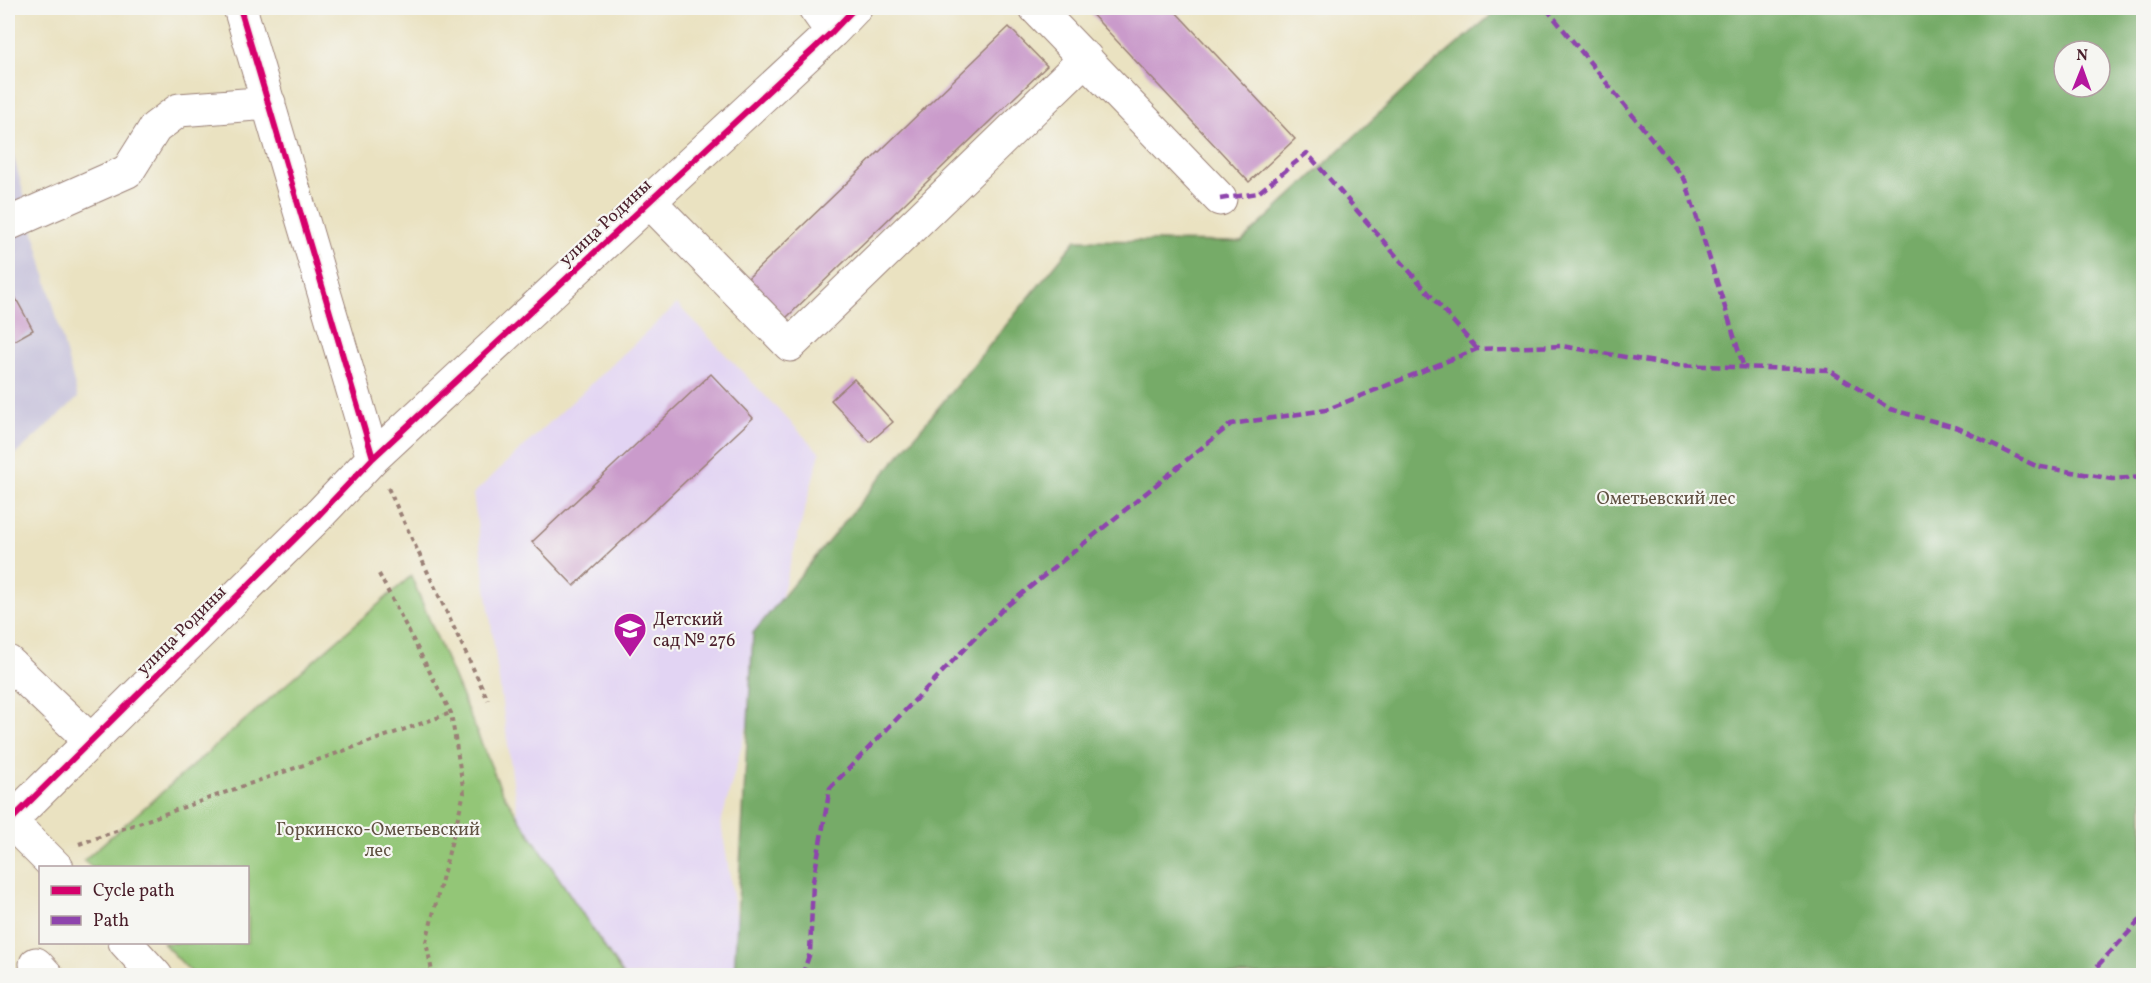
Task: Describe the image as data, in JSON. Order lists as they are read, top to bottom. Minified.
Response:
{"streets":{"street":["улица Родины"]},"parks":["Ометьевский лес","Горкинско-Ометьевский лес"],"places":{"school or university":["Детский сад № 276"]},"legend":["Cycle path","Path"],"north":"top"}
